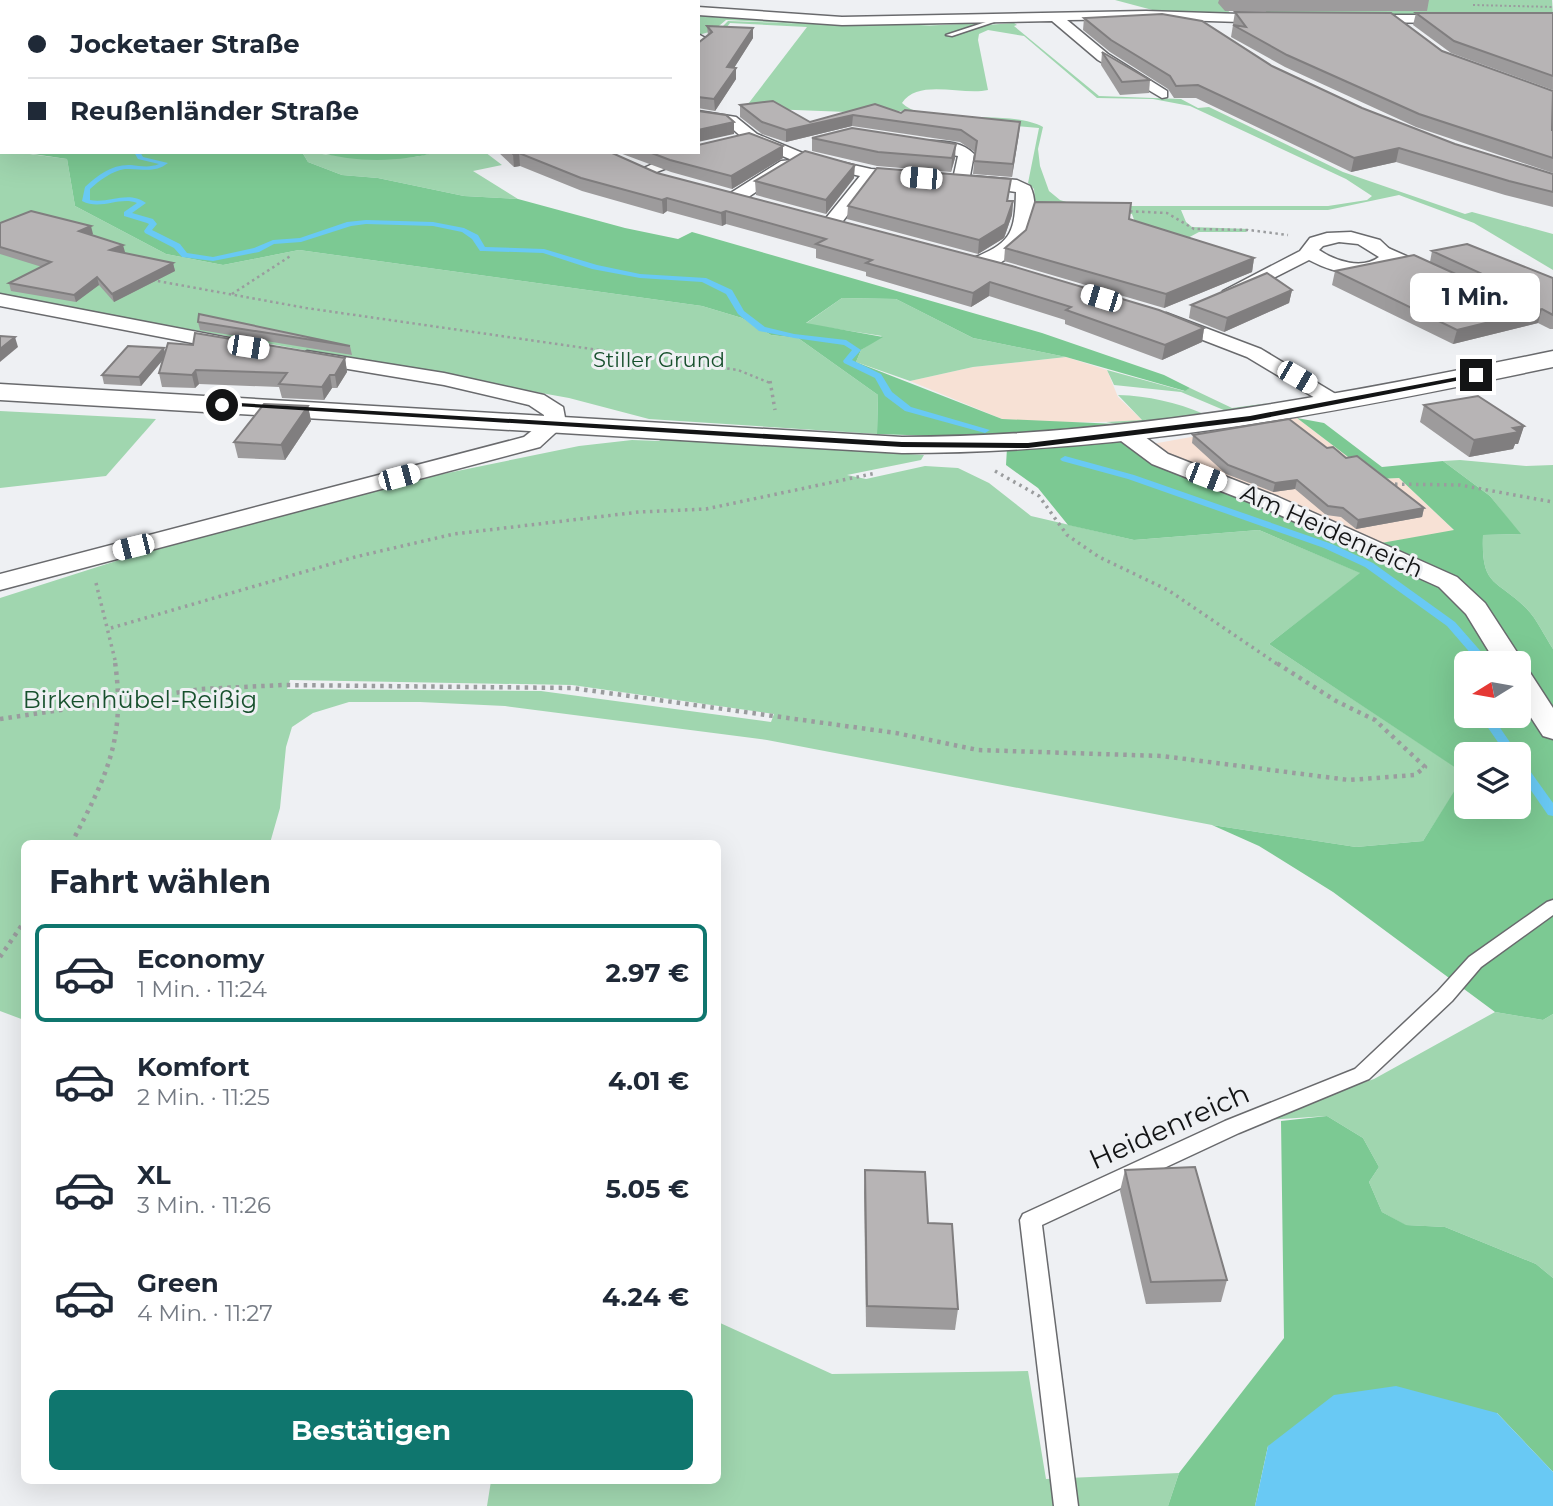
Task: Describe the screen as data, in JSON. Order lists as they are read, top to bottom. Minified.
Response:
{"streets":{"street":["Am Heidenreich"],"lane":["Heidenreich"]},"parks":["Stiller Grund","Birkenhübel-Reißig"],"north":"left","page":{"banner":["Jocketaer Straße","Reußenländer Straße"],"bubble":"1 Min.","heading":"Fahrt wählen","list":[{"name":"Economy","note":"1 Min. · 11:24","value":"2.97 €"},{"name":"Komfort","note":"2 Min. · 11:25","value":"4.01 €"},{"name":"XL","note":"3 Min. · 11:26","value":"5.05 €"},{"name":"Green","note":"4 Min. · 11:27","value":"4.24 €"}],"buttons":"Bestätigen"}}
